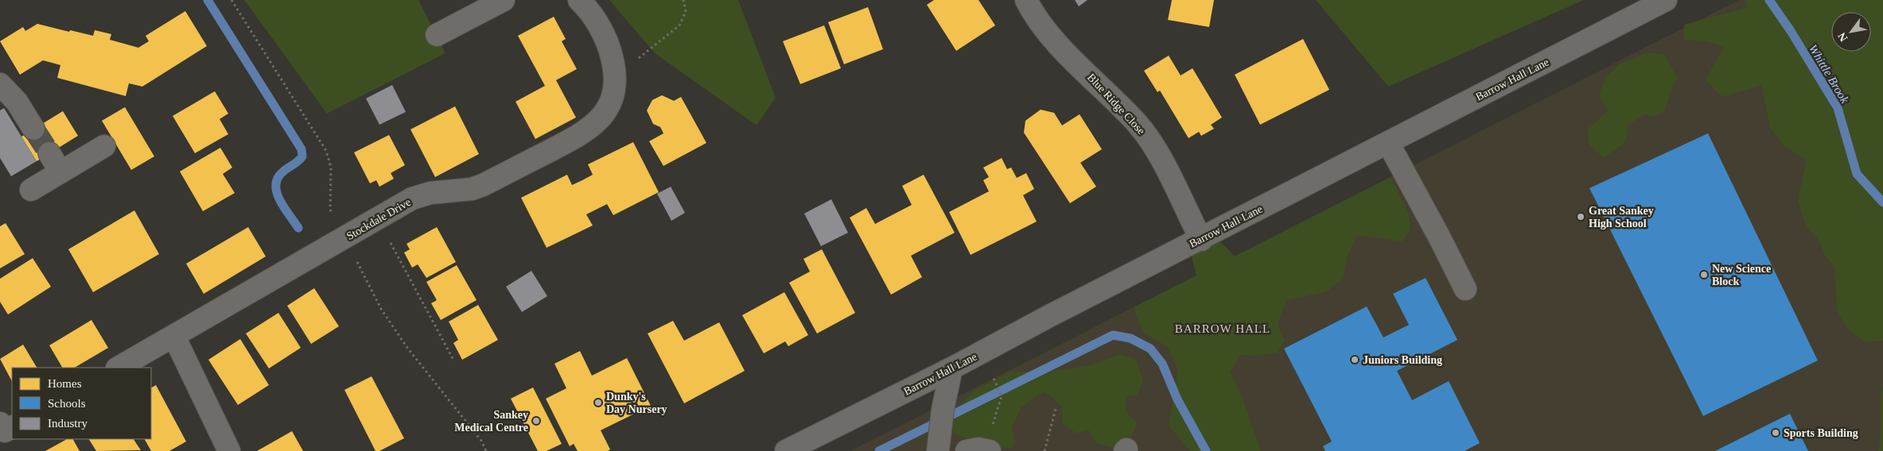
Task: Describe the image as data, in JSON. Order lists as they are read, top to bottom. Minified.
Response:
{"streets":{"street":["Barrow Hall Lane","Blue Ridge Close","Stockdale Drive"]},"crossings":[["Barrow Hall Lane","Blue Ridge Close"]],"districts":["BARROW HALL"],"water":["Whittle Brook"],"places":["Great Sankey High School","New Science Block","Juniors Building","Dunky's Day Nursery","Sankey Medical Centre","Sports Building"],"legend":["Homes","Schools","Industry"],"north":"bottom left"}
